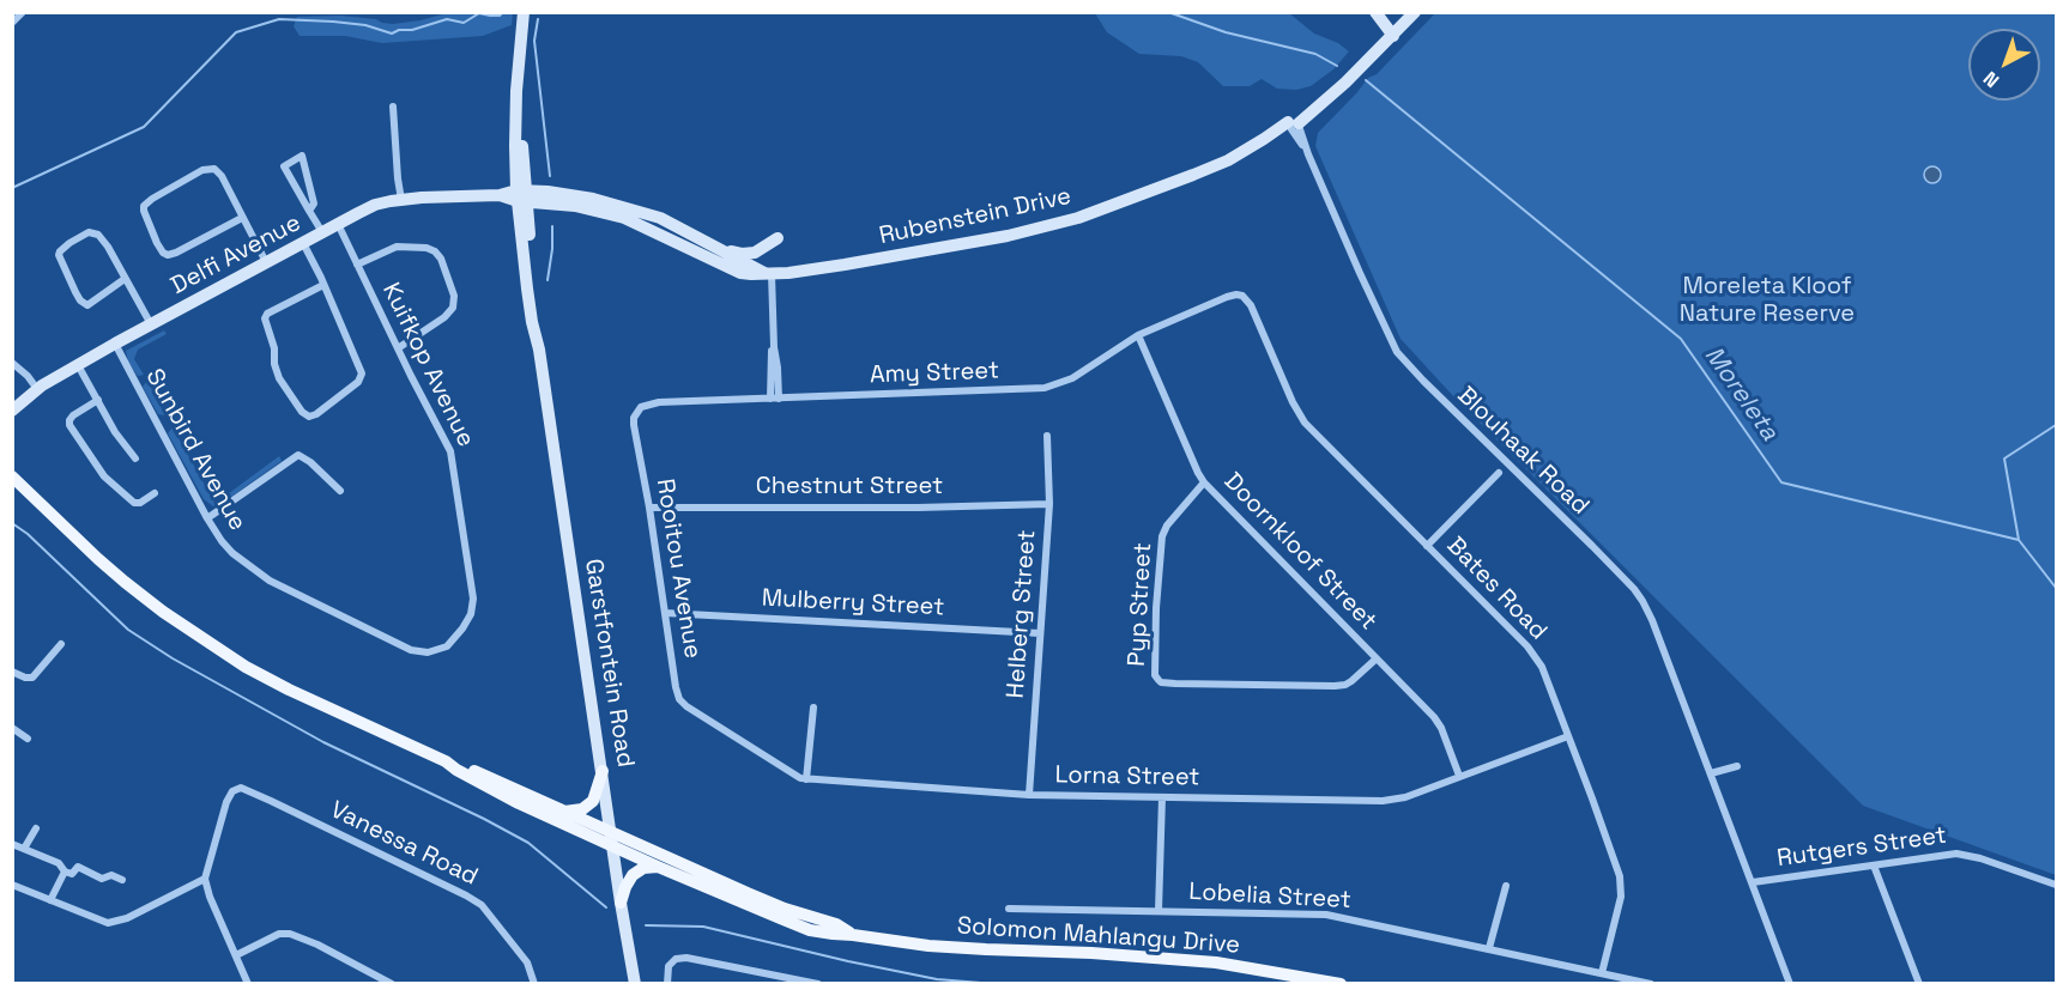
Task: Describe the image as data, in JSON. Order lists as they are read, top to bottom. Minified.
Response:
{"streets":{"main road":["Solomon Mahlangu Drive"],"street":["Rubenstein Drive","Delfi Avenue","Kuifkop Avenue","Amy Street","Sunbird Avenue","Blouhaak Road","Chestnut Street","Doornkloof Street","Rooitou Avenue","Bates Road","Mulberry Street","Pyp Street","Helberg Street","Garstfontein Road","Lorna Street","Vanessa Road","Rutgers Street","Lobelia Street"]},"crossings":[["Rubenstein Drive","Delfi Avenue"],["Rubenstein Drive","Blouhaak Road"],["Rubenstein Drive","Garstfontein Road"],["Delfi Avenue","Kuifkop Avenue"],["Delfi Avenue","Sunbird Avenue"],["Delfi Avenue","Garstfontein Road"],["Kuifkop Avenue","Sunbird Avenue"],["Amy Street","Doornkloof Street"],["Amy Street","Rooitou Avenue"],["Amy Street","Bates Road"],["Blouhaak Road","Rutgers Street"],["Chestnut Street","Rooitou Avenue"],["Chestnut Street","Helberg Street"],["Doornkloof Street","Pyp Street"],["Doornkloof Street","Lorna Street"],["Rooitou Avenue","Mulberry Street"],["Rooitou Avenue","Lorna Street"],["Bates Road","Lorna Street"],["Bates Road","Lobelia Street"],["Mulberry Street","Helberg Street"],["Helberg Street","Lorna Street"],["Garstfontein Road","Solomon Mahlangu Drive"]],"water":["Moreleta"],"parks":["Moreleta Kloof Nature Reserve"],"north":"bottom left"}
